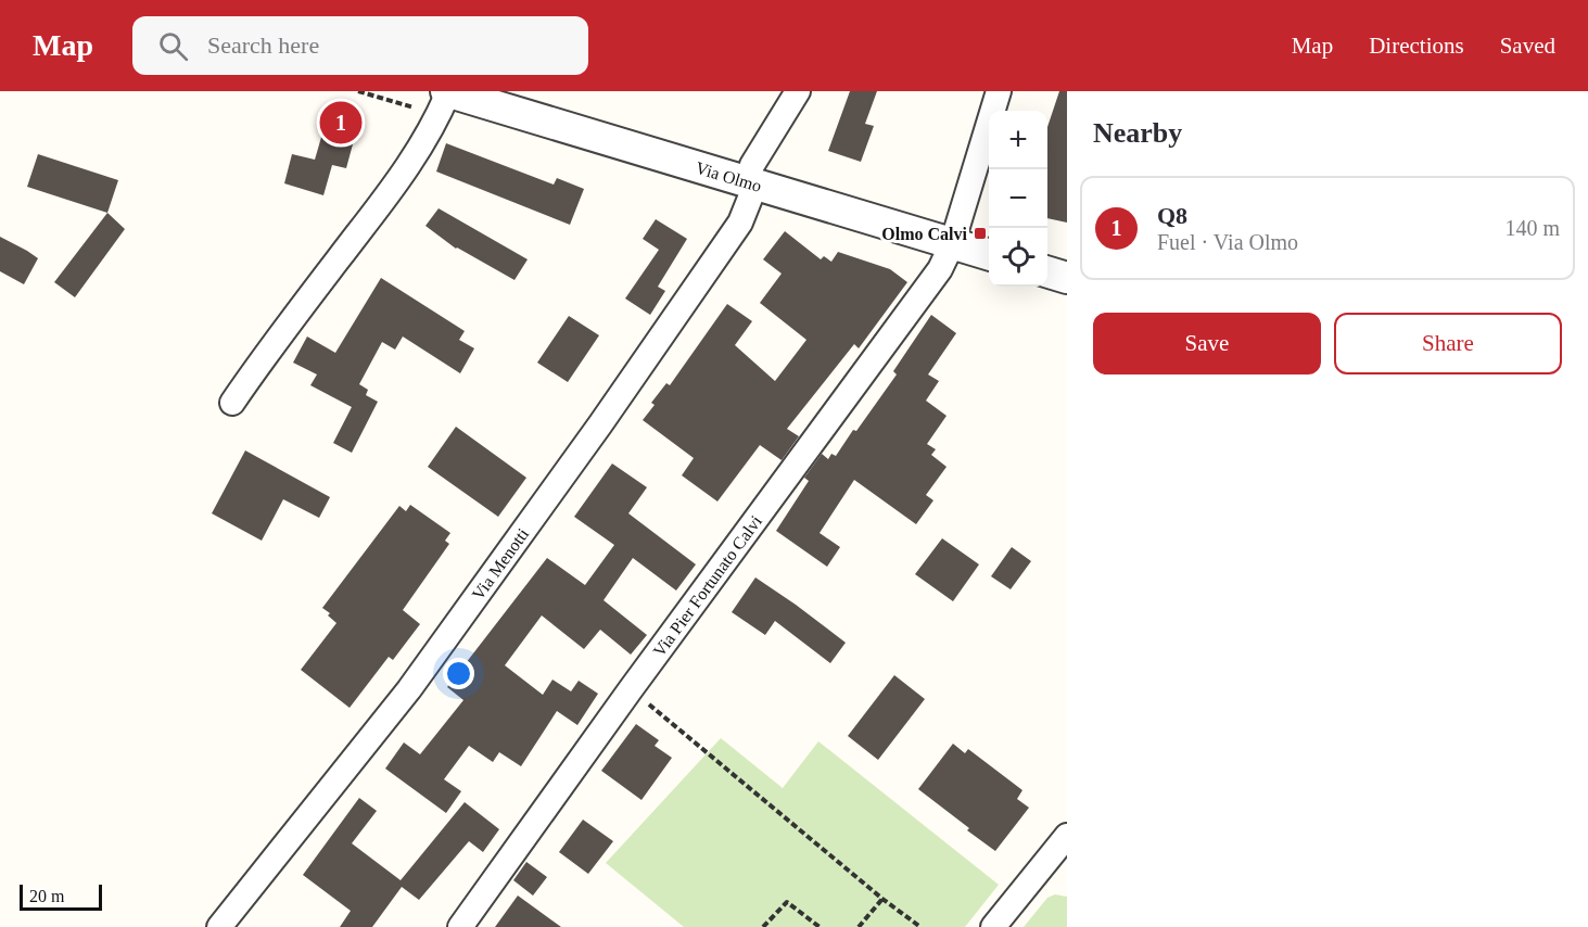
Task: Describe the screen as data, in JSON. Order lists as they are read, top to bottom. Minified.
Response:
{"streets":{"street":["Via Olmo","Via Menotti","Via Pier Fortunato Calvi"]},"crossings":[["Via Olmo","Via Menotti"],["Via Olmo","Via Pier Fortunato Calvi"]],"places":{"transit":["Olmo Calvi"]},"scale_bar":"20 m","page":{"header":"Map","search":"Search here","nav":["Map","Directions","Saved"],"heading":"Nearby","pins":"1","map_buttons":["+","−"],"list":[{"mark":"1","name":"Q8","note":"Fuel · Via Olmo","value":"140 m"}],"buttons":["Save","Share"],"scale":"20 m"}}
